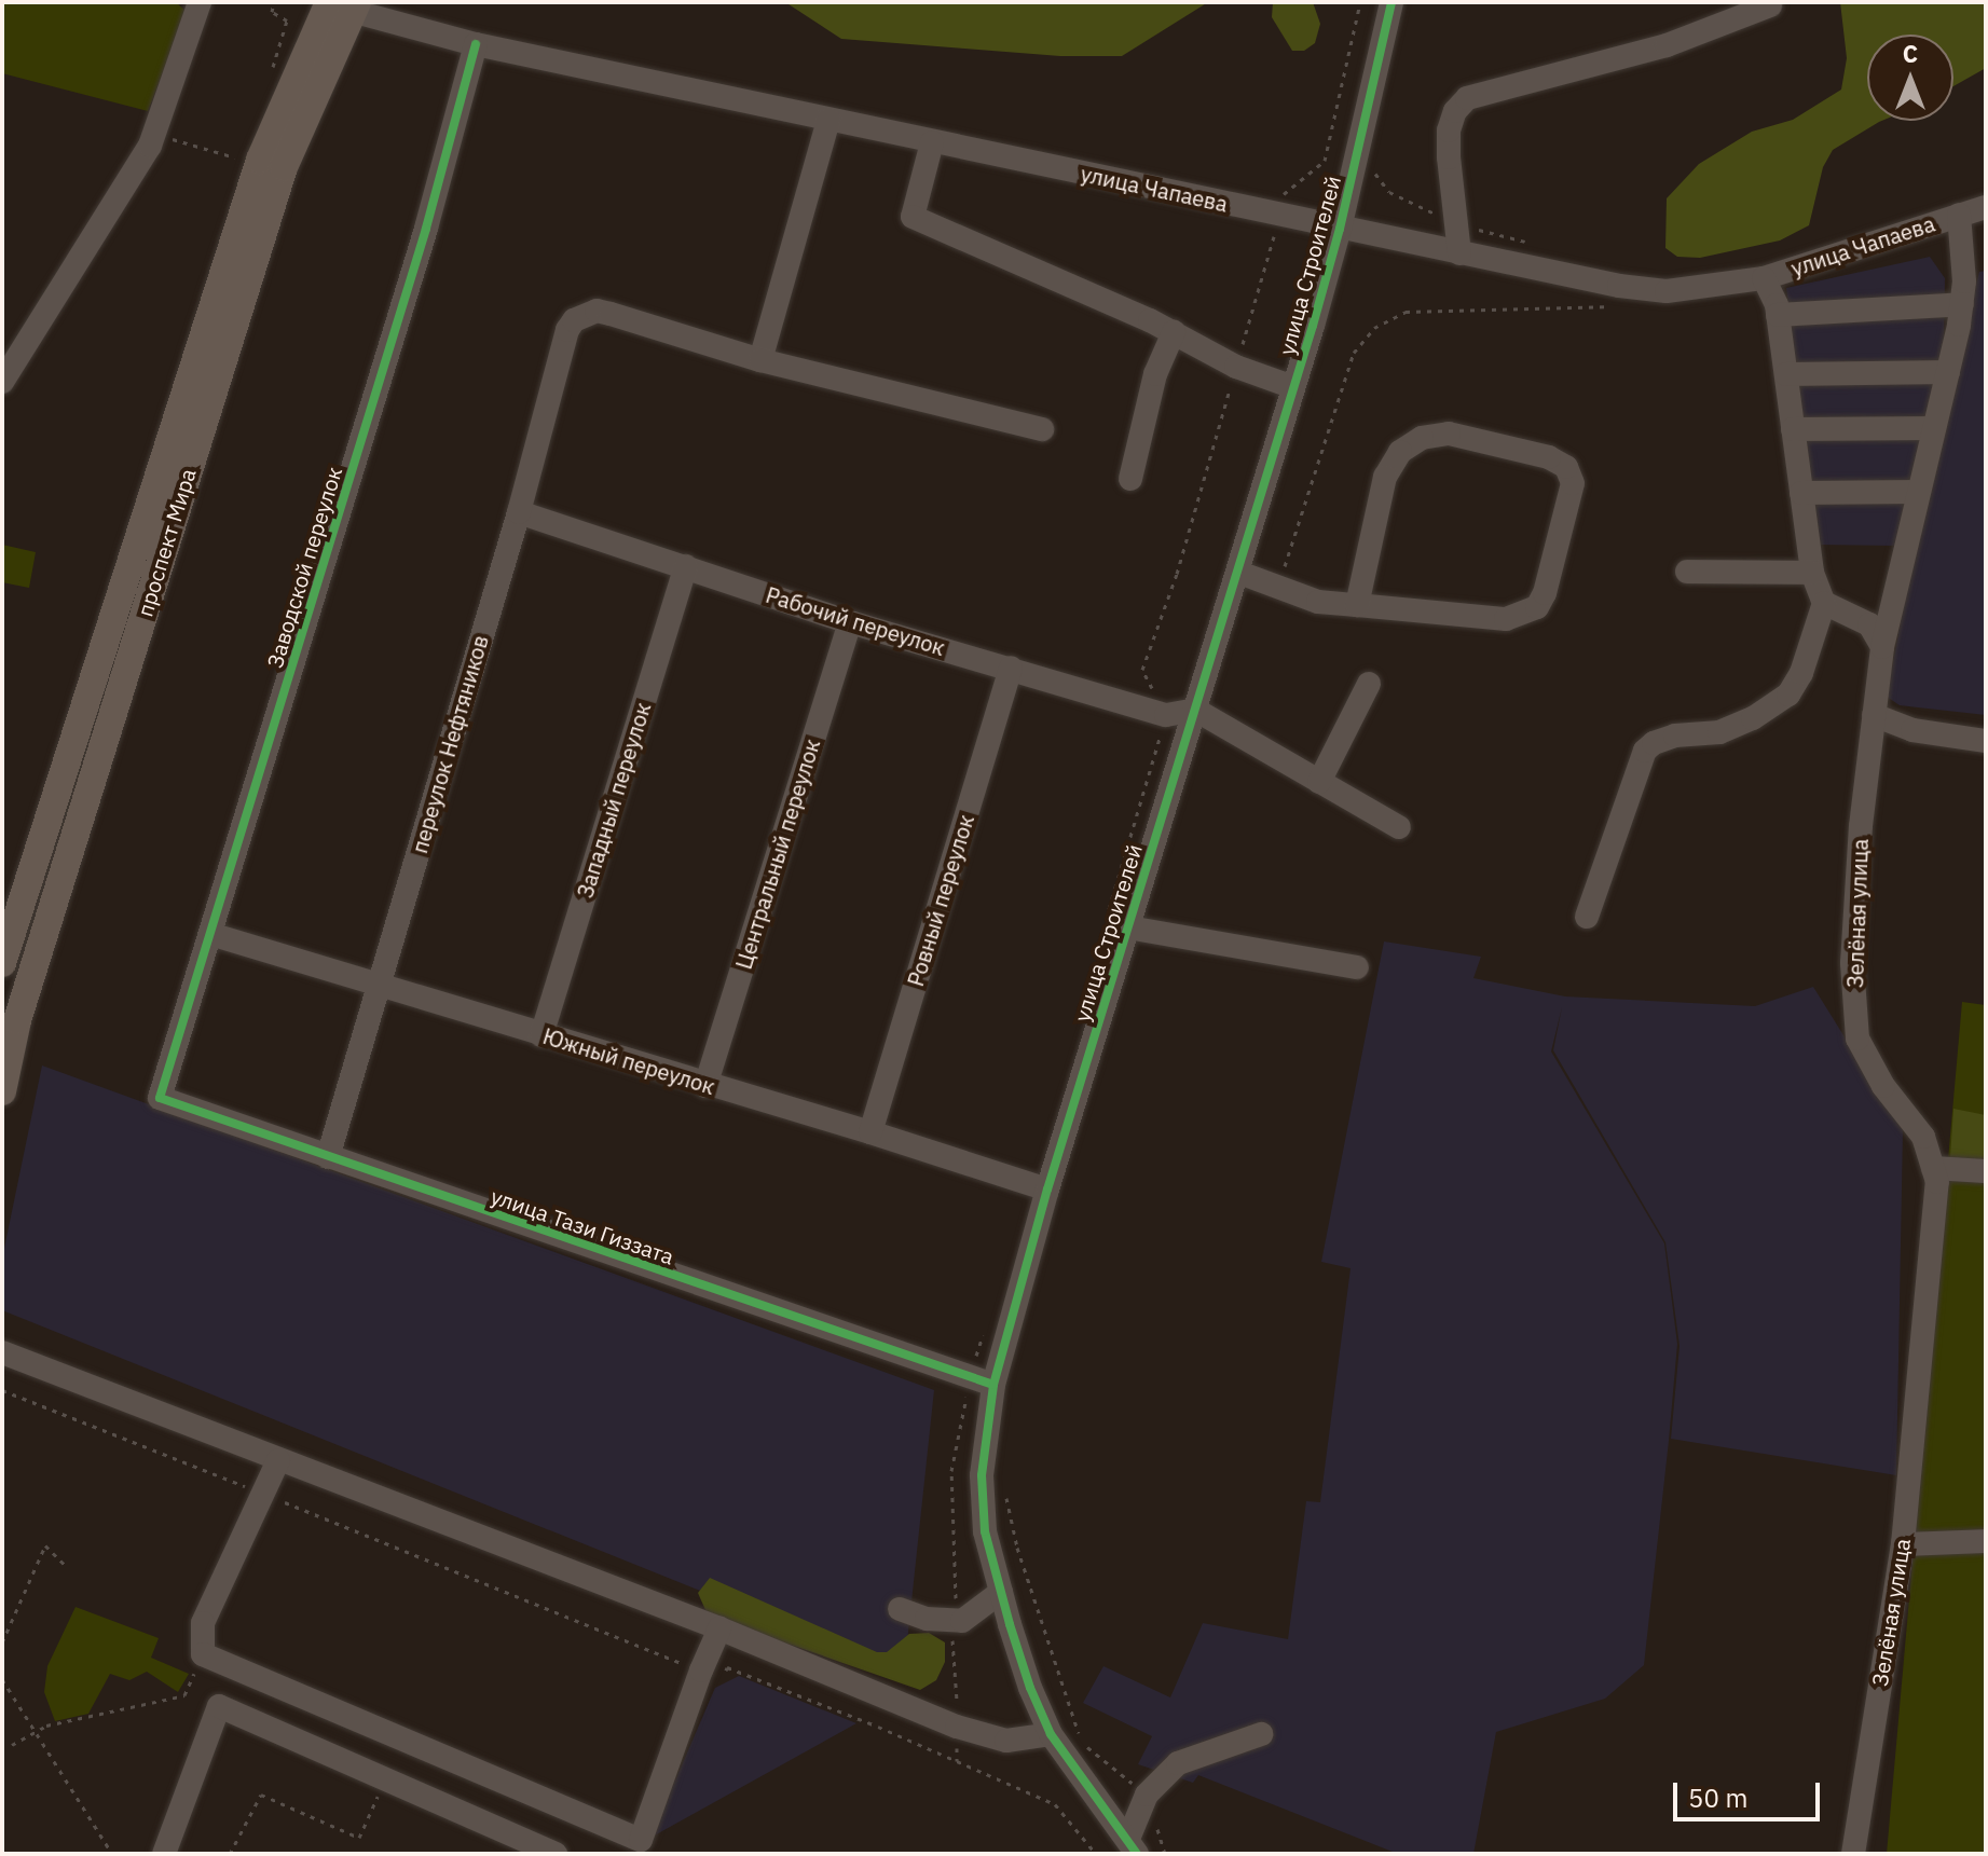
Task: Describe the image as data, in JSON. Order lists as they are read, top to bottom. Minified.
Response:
{"streets":{"main road":["проспект Мира"],"street":["улица Чапаева","улица Строителей","Заводской переулок","Рабочий переулок","переулок Нефтяников","Западный переулок","Центральный переулок","Ровный переулок","Зелёная улица","Южный переулок","улица Тази Гиззата"]},"crossings":[["улица Чапаева","улица Строителей"],["улица Чапаева","проспект Мира"],["улица Чапаева","Заводской переулок"],["улица Чапаева","Зелёная улица"],["улица Строителей","Рабочий переулок"],["улица Строителей","Южный переулок"],["улица Строителей","улица Тази Гиззата"],["Заводской переулок","Южный переулок"],["Заводской переулок","улица Тази Гиззата"],["Рабочий переулок","переулок Нефтяников"],["Рабочий переулок","Западный переулок"],["Рабочий переулок","Центральный переулок"],["Рабочий переулок","Ровный переулок"],["переулок Нефтяников","Южный переулок"],["переулок Нефтяников","улица Тази Гиззата"],["Западный переулок","Южный переулок"],["Центральный переулок","Южный переулок"],["Ровный переулок","Южный переулок"]],"scale_bar":"50 m","north":"top"}
